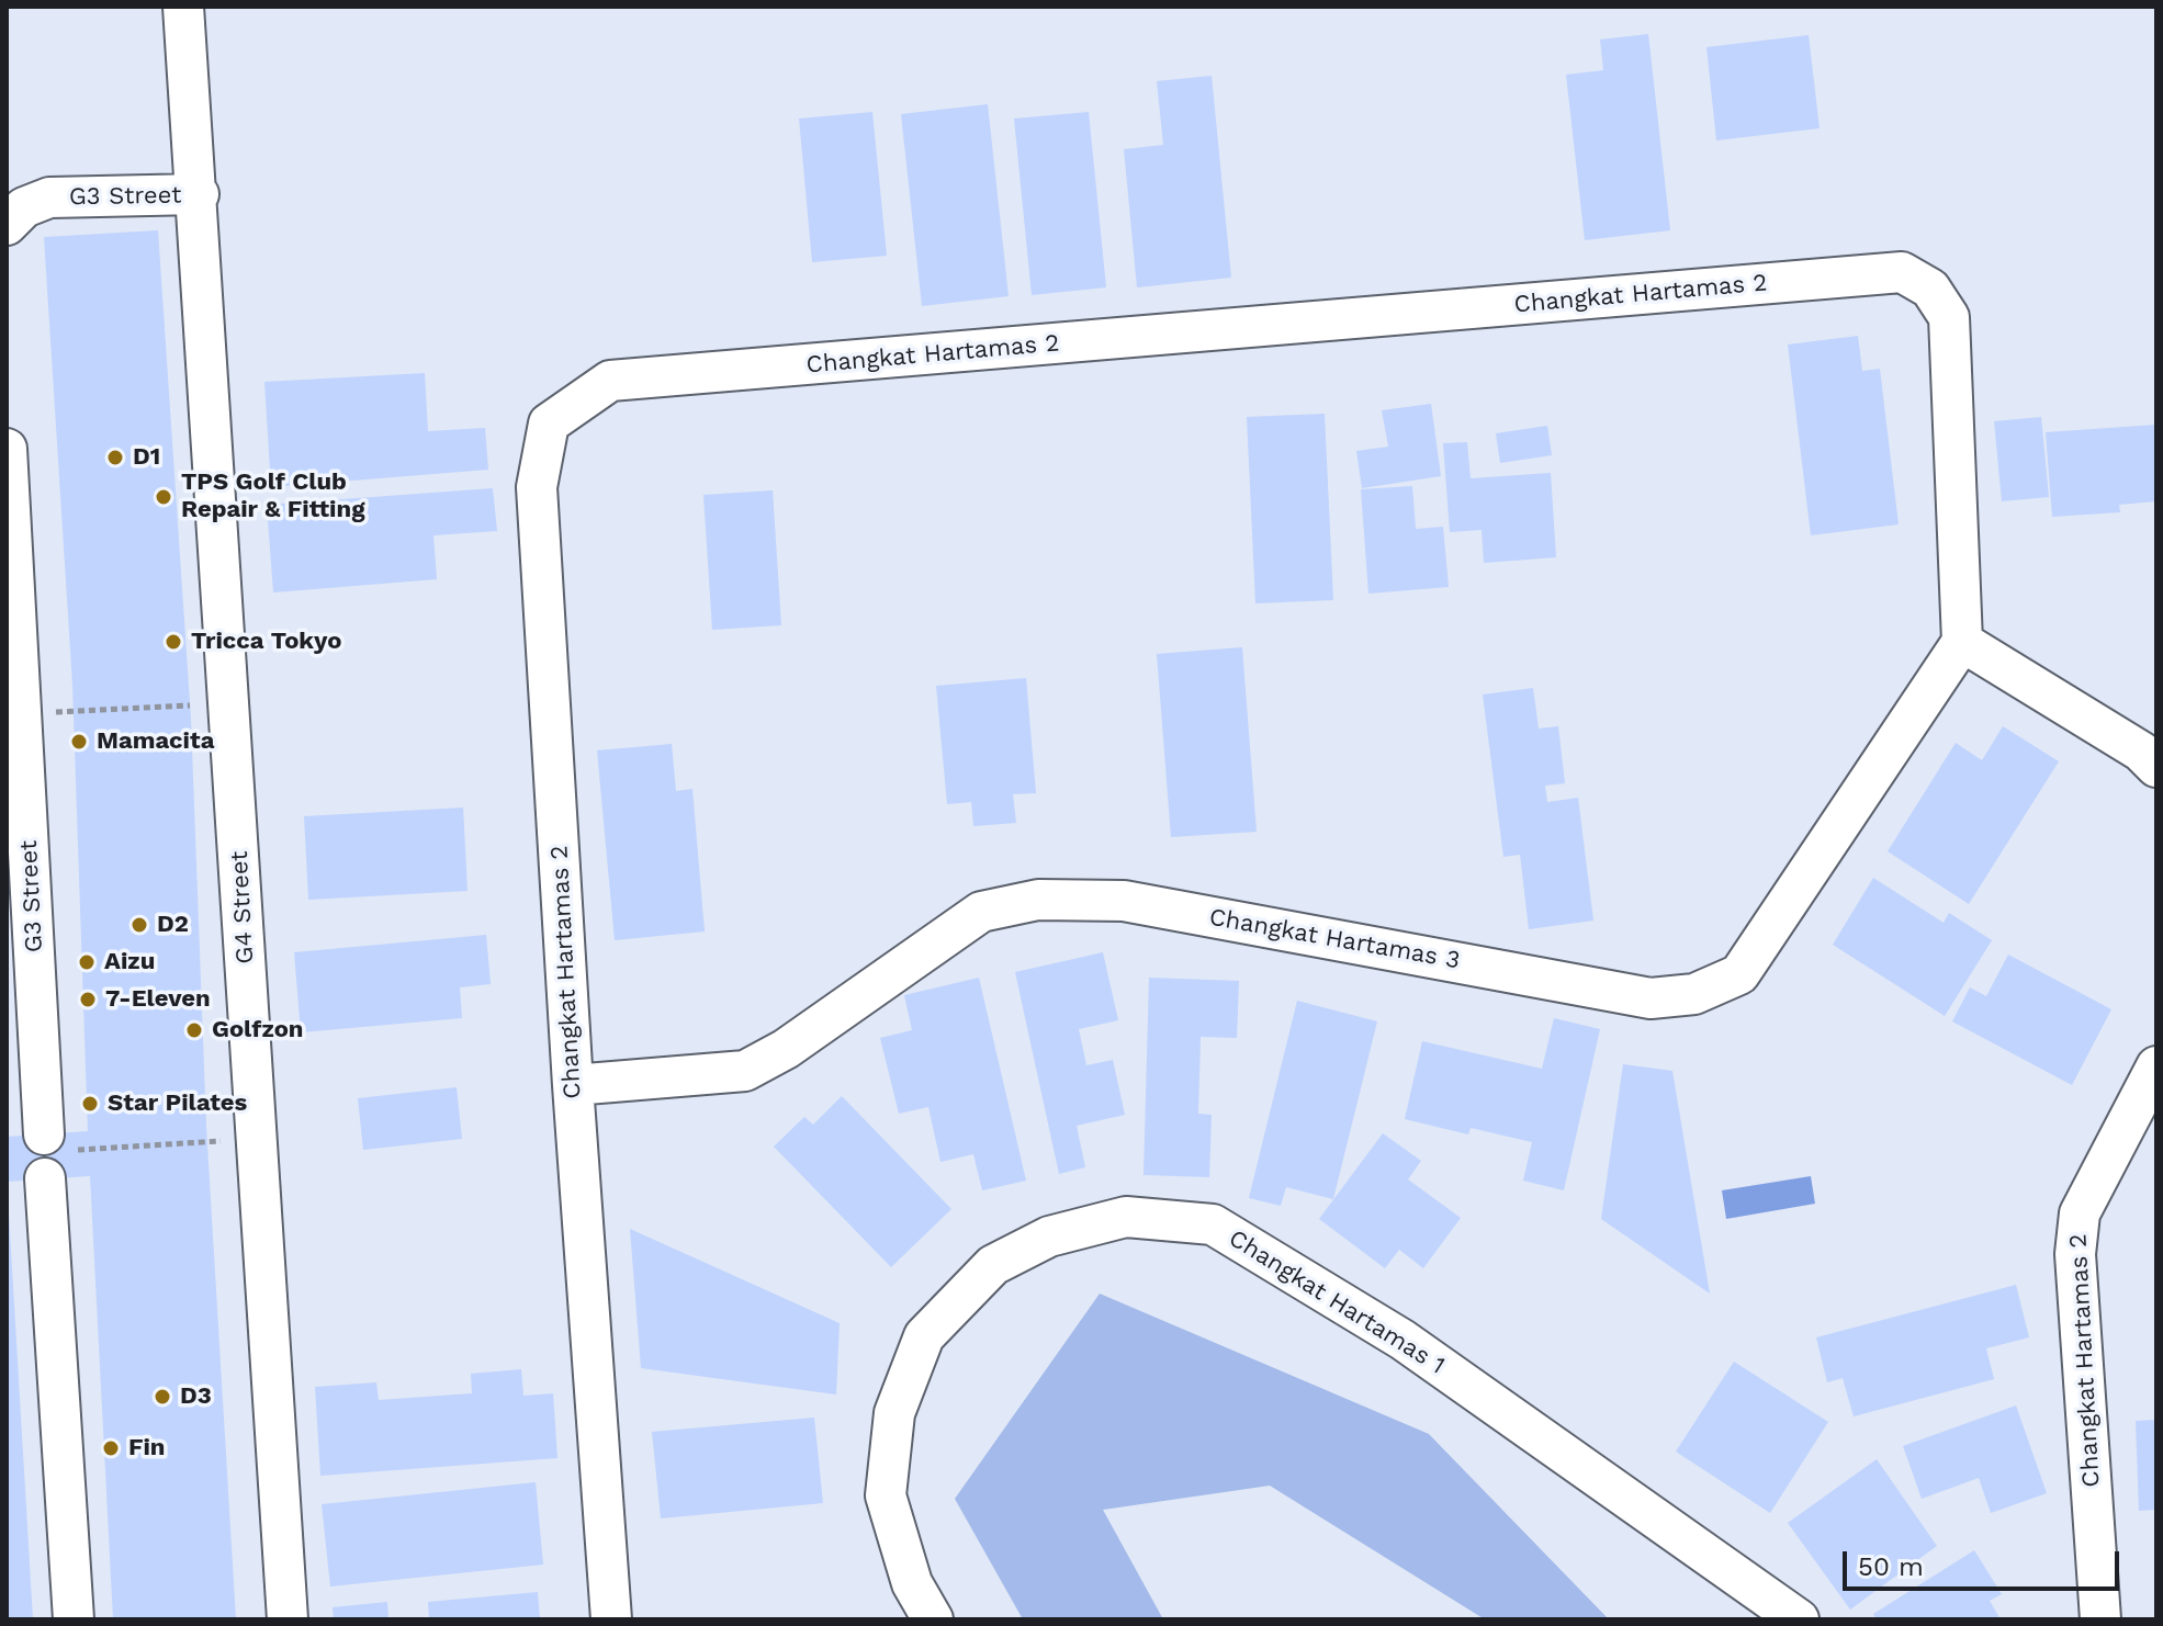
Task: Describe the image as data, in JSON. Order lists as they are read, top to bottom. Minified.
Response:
{"streets":{"street":["G3 Street","Changkat Hartamas 2","G4 Street","Changkat Hartamas 3","Changkat Hartamas 1"]},"crossings":[["G3 Street","G4 Street"],["Changkat Hartamas 2","Changkat Hartamas 3"]],"places":["D1","TPS Golf Club Repair & Fitting","Tricca Tokyo","Mamacita","D2","Aizu","7-Eleven","Golfzon","Star Pilates","D3","Fin"],"scale_bar":"50 m"}
